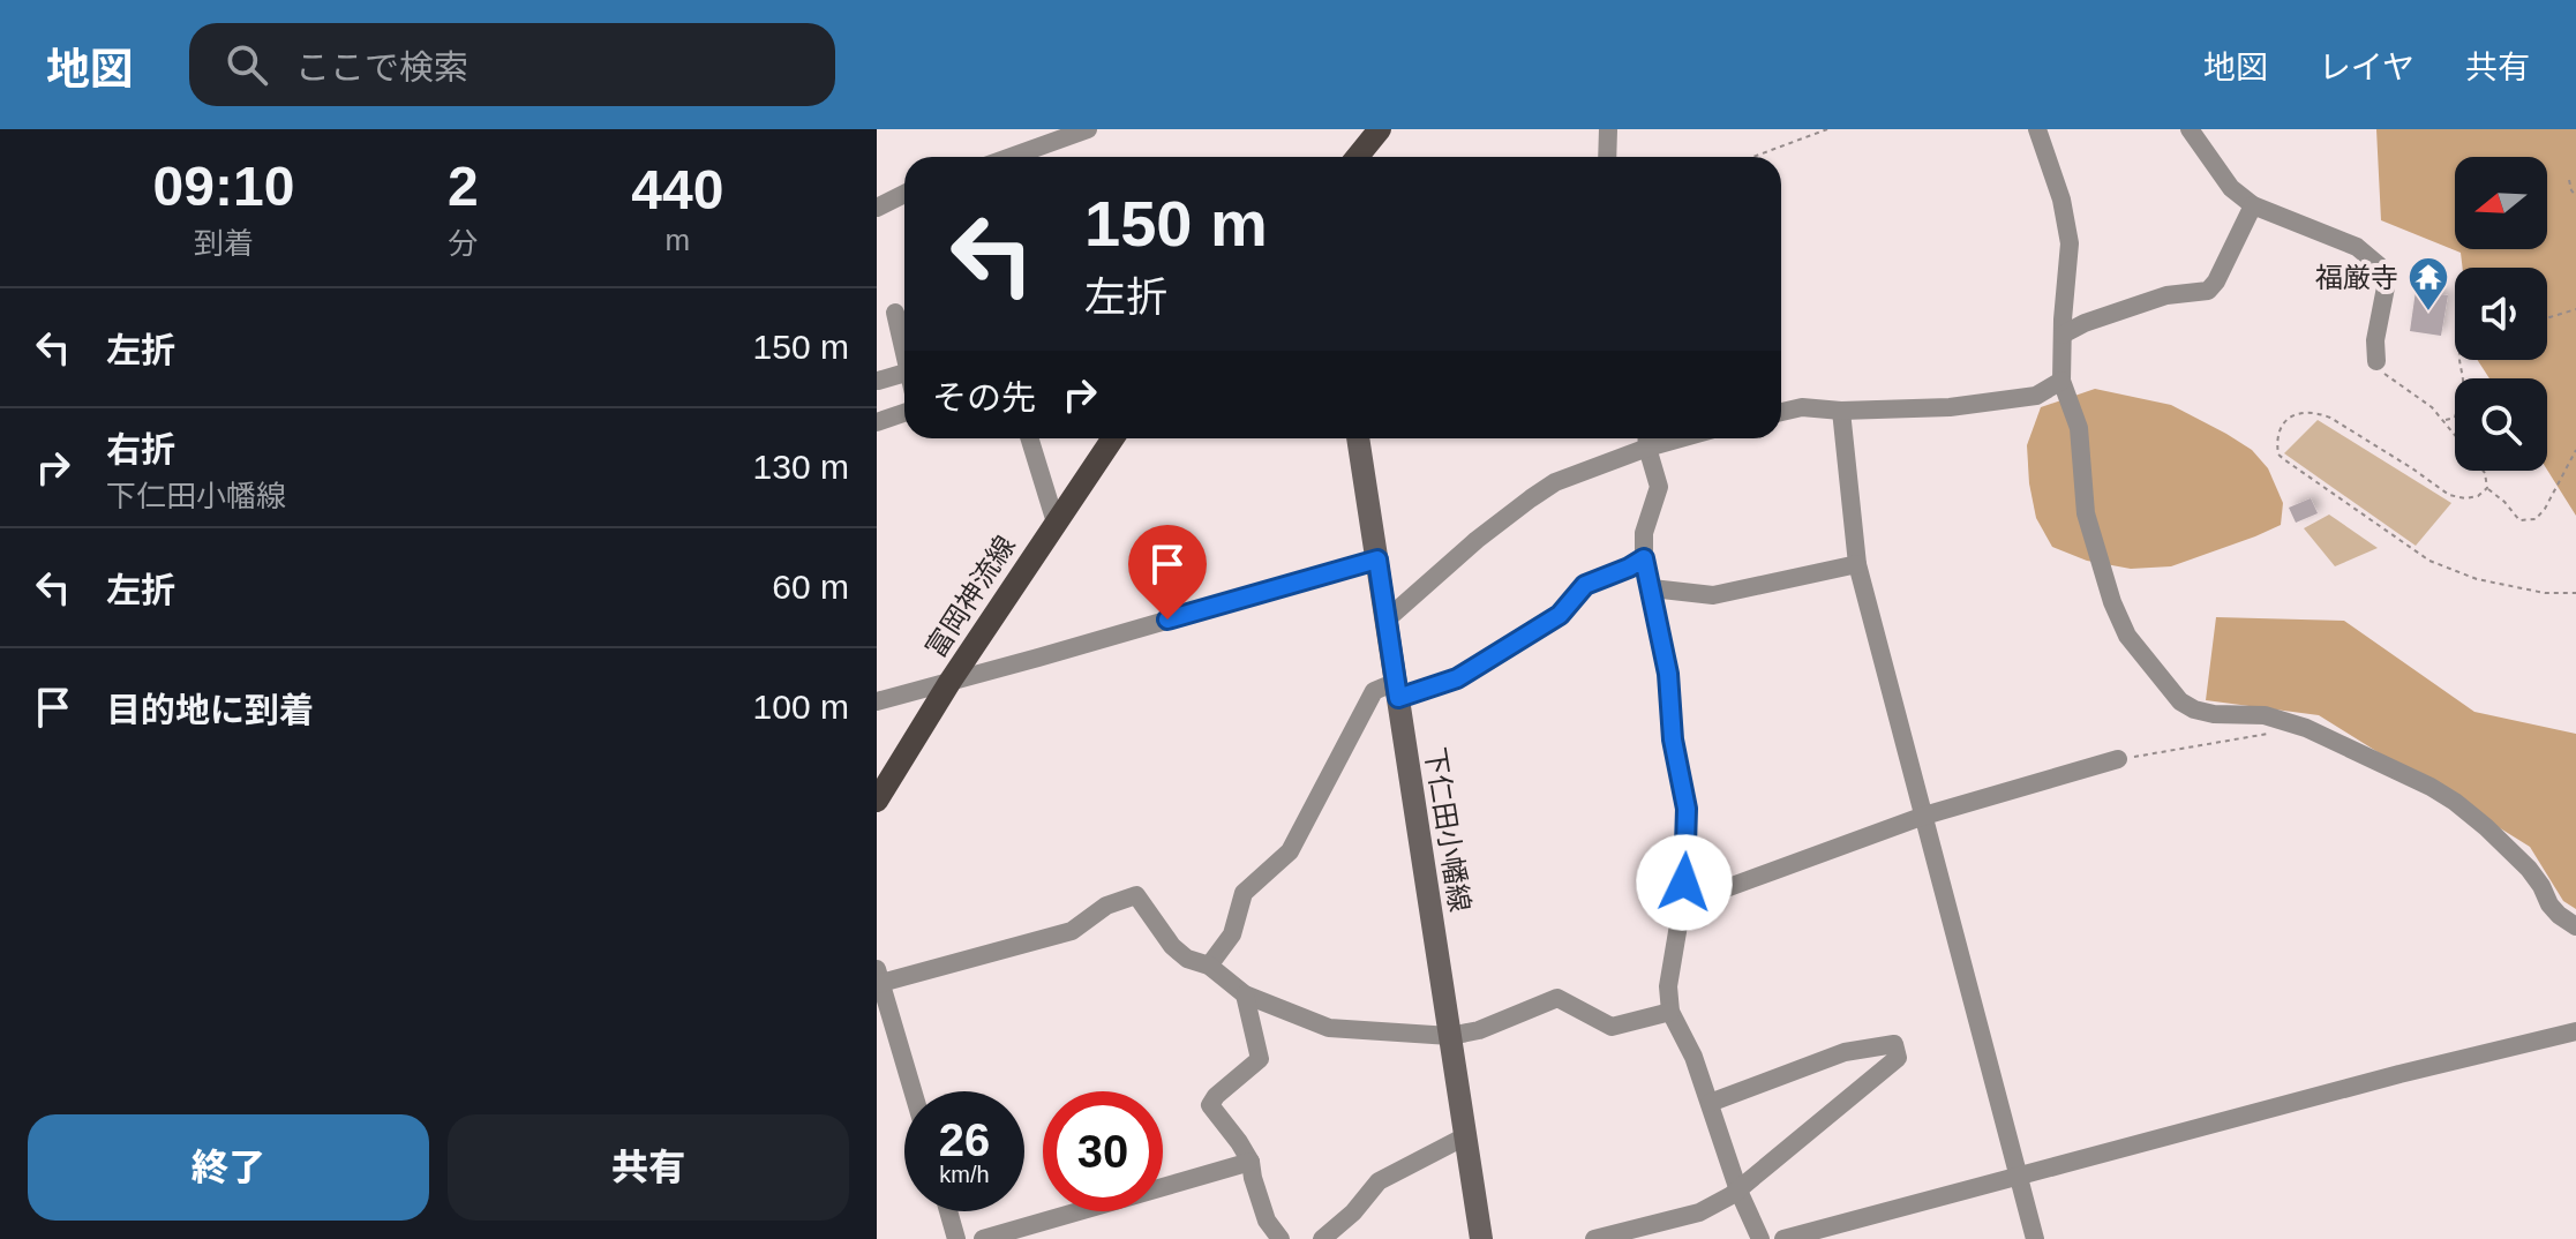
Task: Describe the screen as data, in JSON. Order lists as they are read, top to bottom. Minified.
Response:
{"streets":{"main road":["富岡神流線","下仁田小幡線"]},"places":{"temple":["福厳寺"]},"north":"left","page":{"header":"地図","search":"ここで検索","nav":["地図","レイヤ","共有"],"eta":["09:10","到着","2","分","440","m"],"turn":["150 m","左折"],"list":[{"name":"左折","value":"150 m"},{"name":"右折","note":"下仁田小幡線","value":"130 m"},{"name":"左折","value":"60 m"},{"name":"目的地に到着","value":"100 m"}],"then":"その先","speed":"26 km/h","limit":"30","buttons":["終了","共有"]}}
